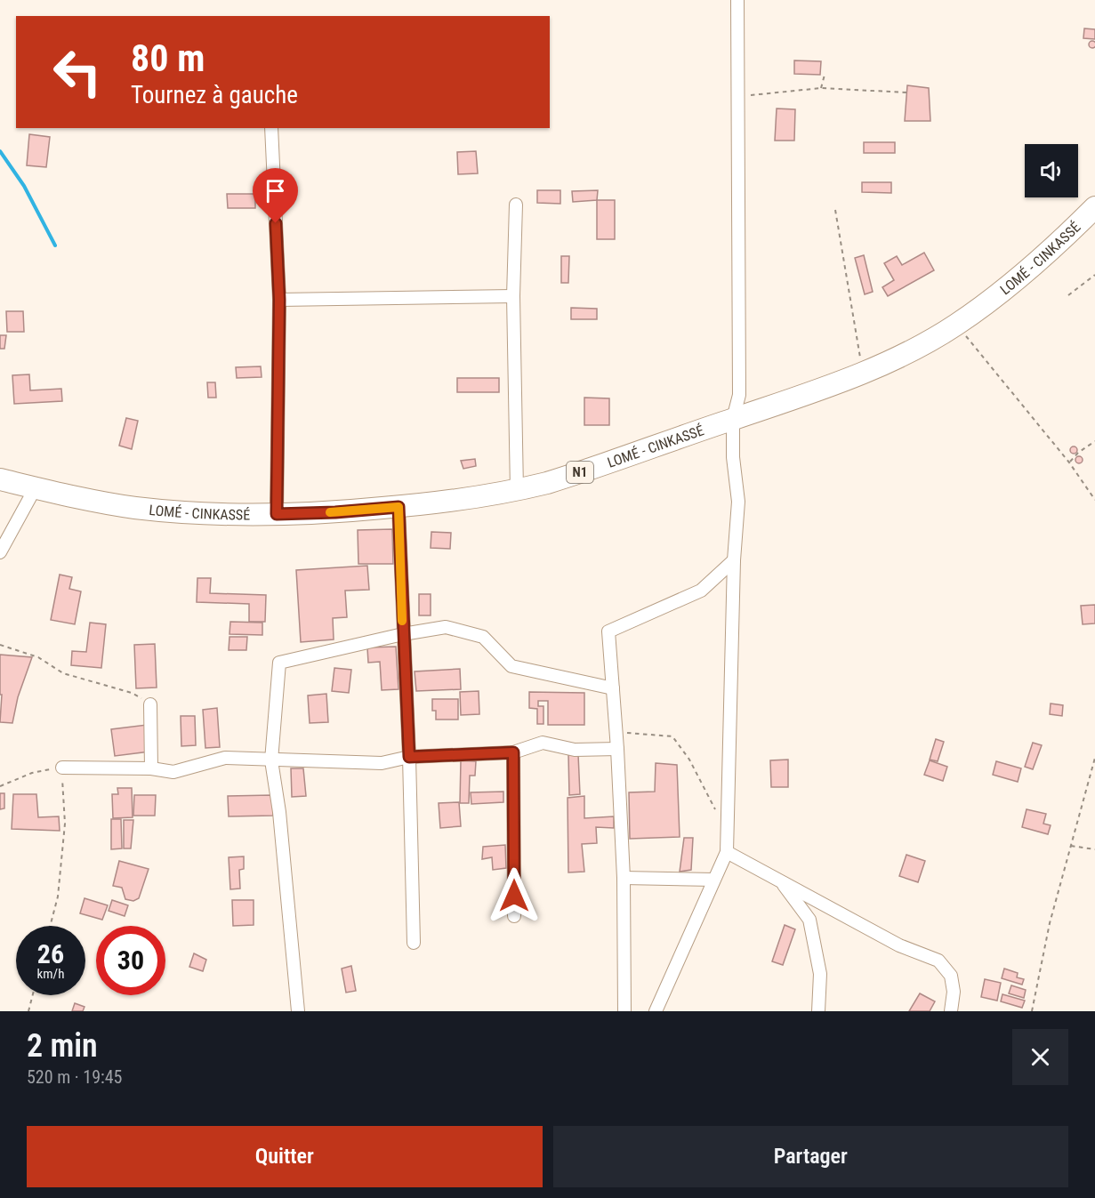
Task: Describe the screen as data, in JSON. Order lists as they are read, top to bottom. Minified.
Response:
{"streets":{"highway":["LOMÉ - CINKASSÉ","N1"]},"page":{"turn":["80 m","Tournez à gauche"],"speed":"26 km/h","limit":"30","heading":["2 min","520 m · 19:45"],"buttons":["Quitter","Partager"]}}
